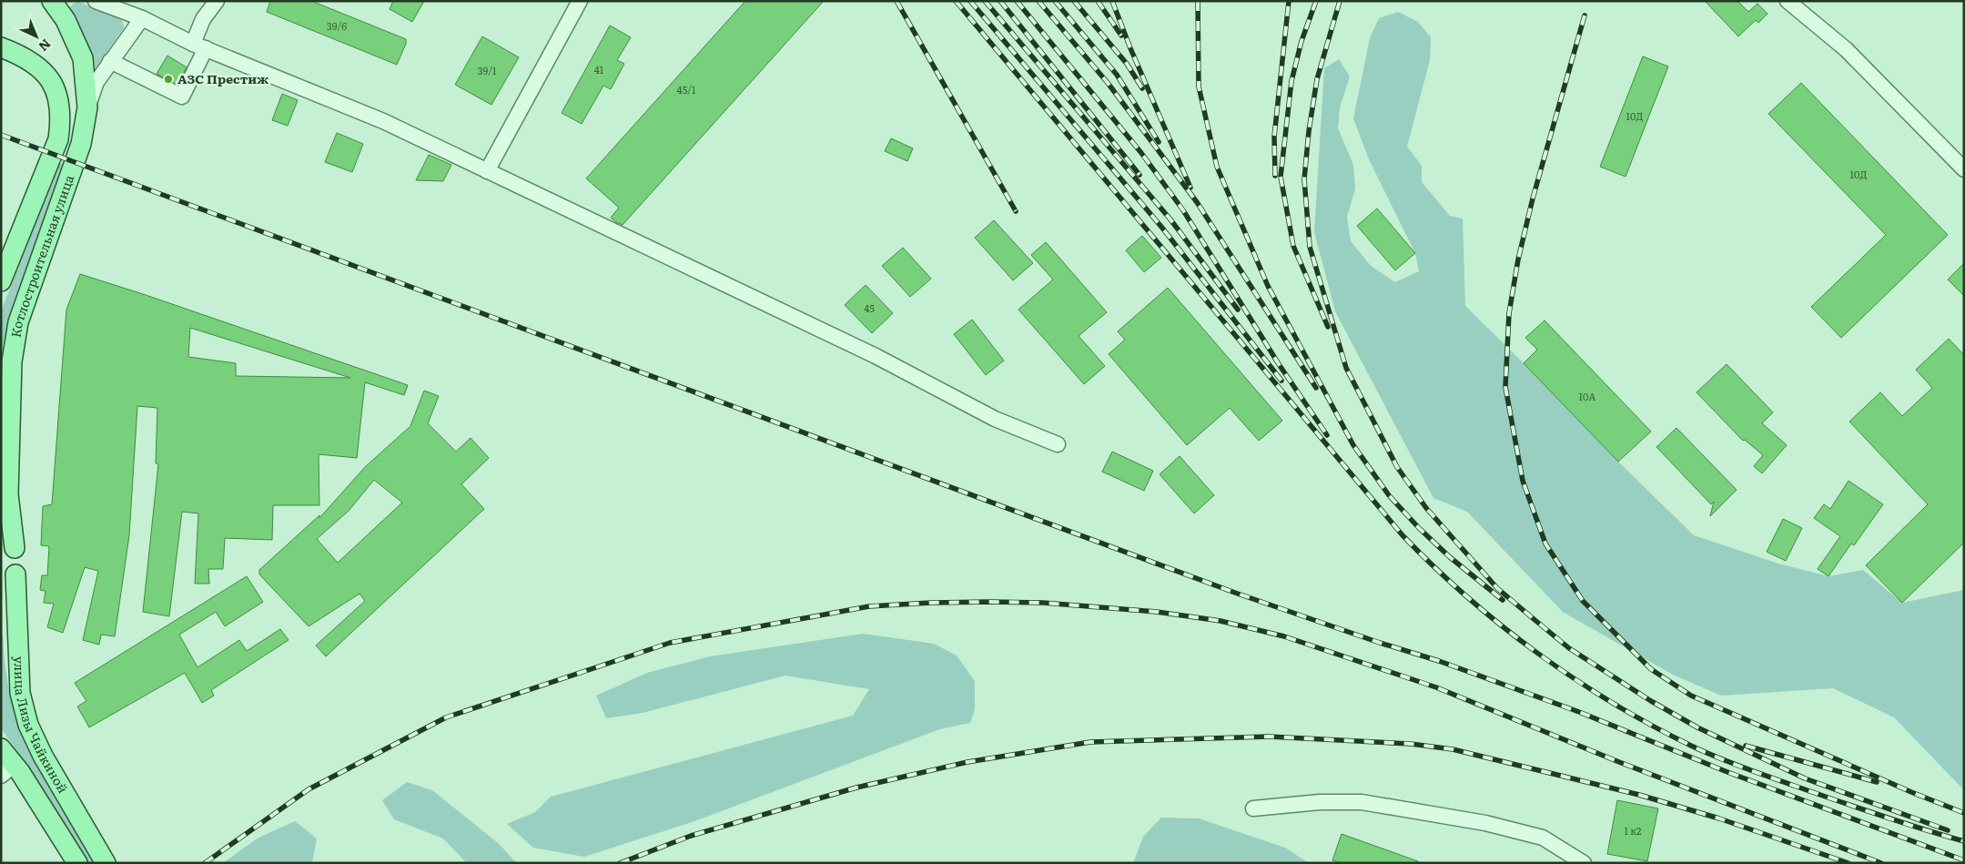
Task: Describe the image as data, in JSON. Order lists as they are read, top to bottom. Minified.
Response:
{"streets":{"main road":["Котлостроительная улица","улица Лизы Чайкиной"]},"crossings":[["Котлостроительная улица","улица Лизы Чайкиной"]],"places":["АЗС Престиж"],"house_numbers":["39/6","41","39/1","45/1","10Д","10Д","45","10А","1 к2"],"north":"bottom right"}
